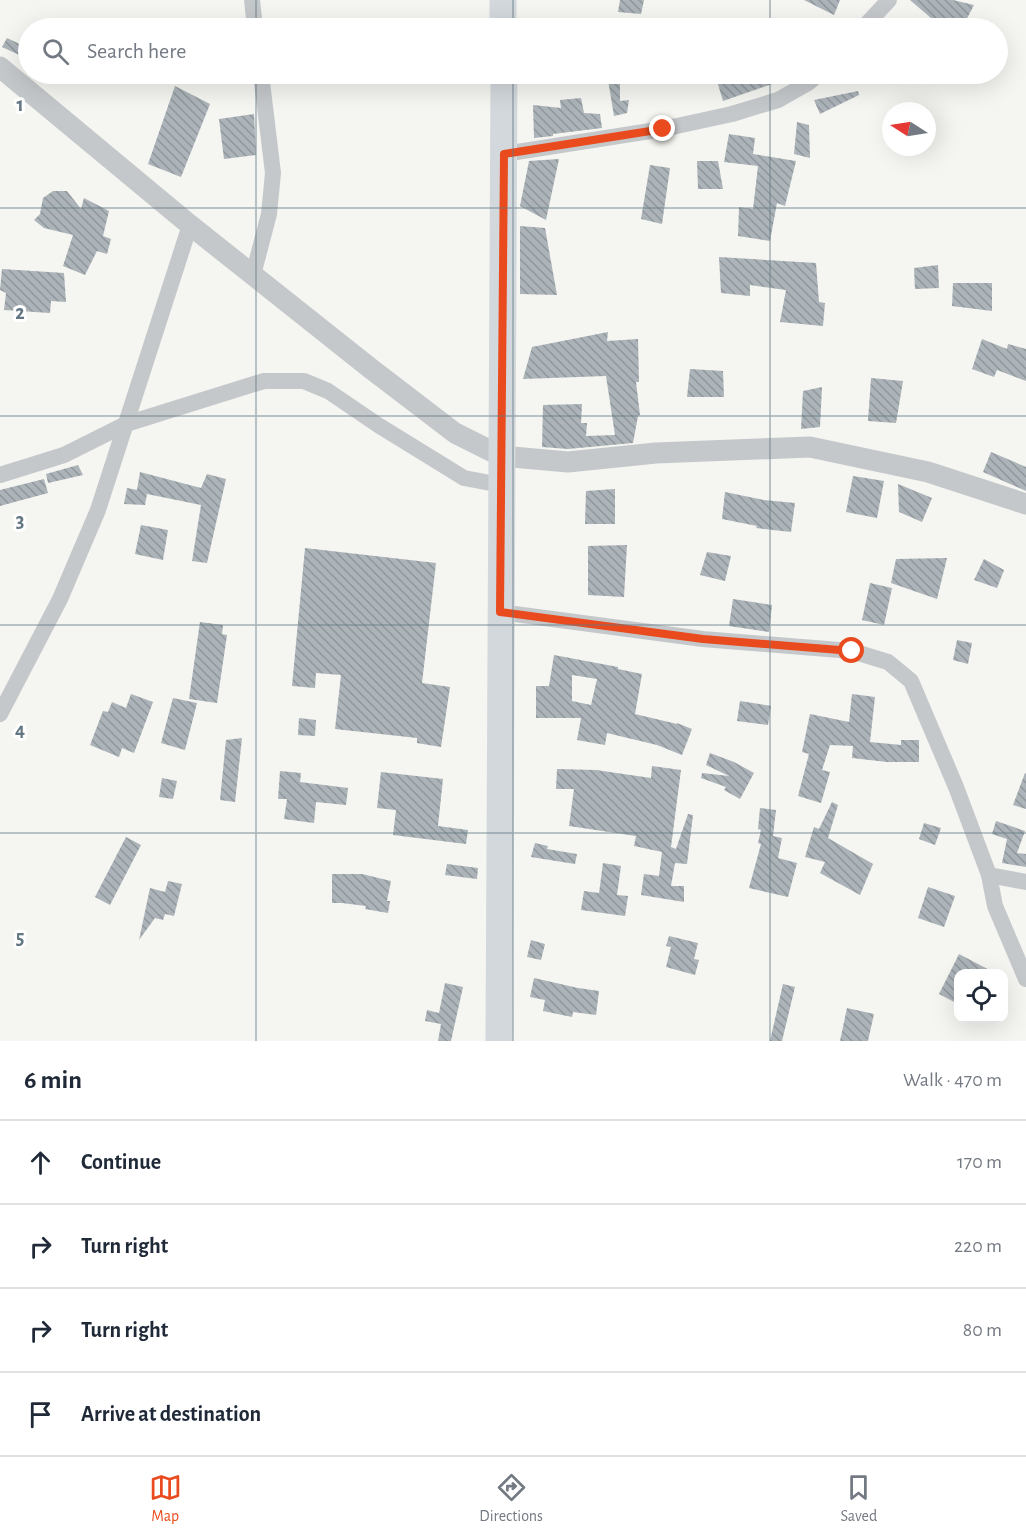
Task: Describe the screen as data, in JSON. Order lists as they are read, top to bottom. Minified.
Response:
{"north":"left","page":{"search":"Search here","heading":["6 min","Walk · 470 m"],"list":[["Continue","170 m"],["Turn right","220 m"],["Turn right","80 m"],"Arrive at destination"],"nav":["Map","Directions","Saved"]},"grid":{"rows":["1","2","3","4","5"]}}
